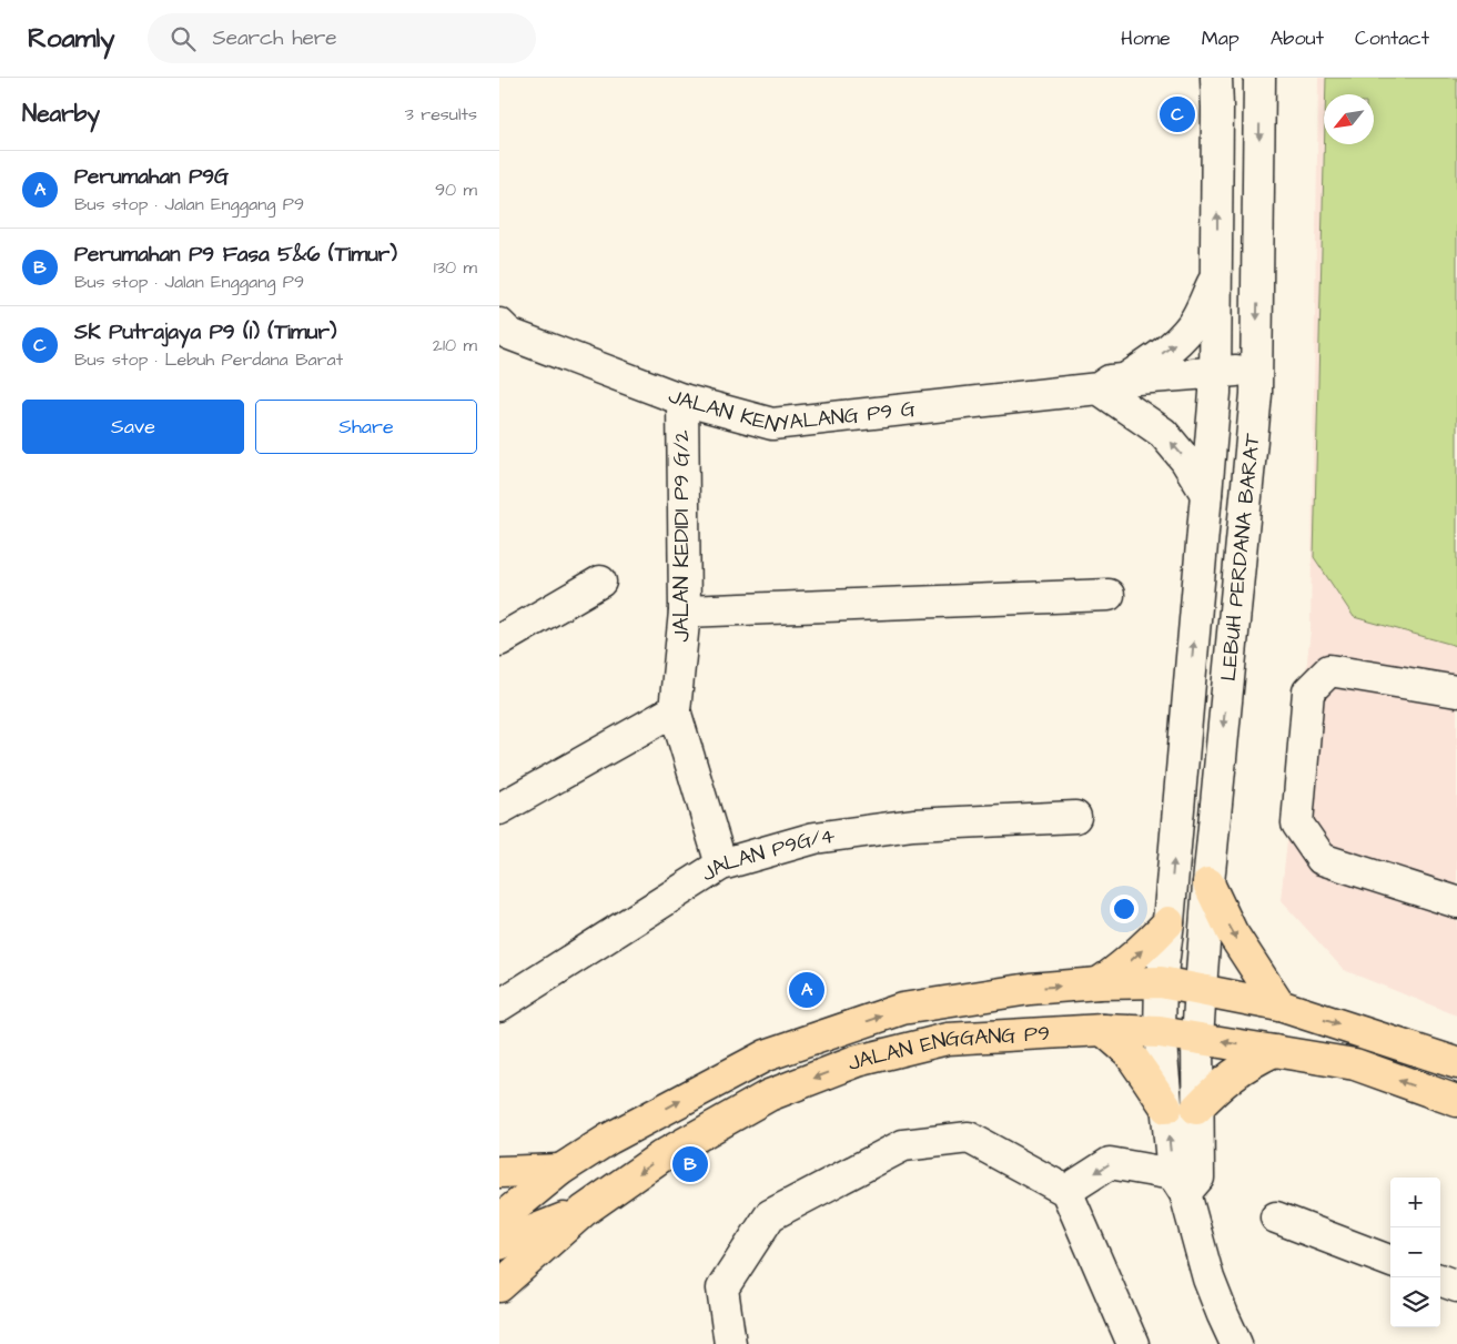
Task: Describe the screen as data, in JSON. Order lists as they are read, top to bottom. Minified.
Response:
{"streets":{"main road":["JALAN ENGGANG P9"],"street":["JALAN KENYALANG P9 G","JALAN KEDIDI P9 G/2","LEBUH PERDANA BARAT","JALAN P9G/4"]},"crossings":[["JALAN KENYALANG P9 G","JALAN KEDIDI P9 G/2"],["JALAN KENYALANG P9 G","LEBUH PERDANA BARAT"],["JALAN KEDIDI P9 G/2","JALAN P9G/4"],["LEBUH PERDANA BARAT","JALAN ENGGANG P9"]],"north":"bottom left","page":{"header":"Roamly","search":"Search here","nav":["Home","Map","About","Contact"],"heading":["Nearby","3 results"],"pins":["C","A","B"],"list":[{"mark":"A","name":"Perumahan P9G","note":"Bus stop · Jalan Enggang P9","value":"90 m"},{"mark":"B","name":"Perumahan P9 Fasa 5&6 (Timur)","note":"Bus stop · Jalan Enggang P9","value":"130 m"},{"mark":"C","name":"SK Putrajaya P9 (1) (Timur)","note":"Bus stop · Lebuh Perdana Barat","value":"210 m"}],"buttons":["Save","Share"],"map_buttons":["+","−"]}}
